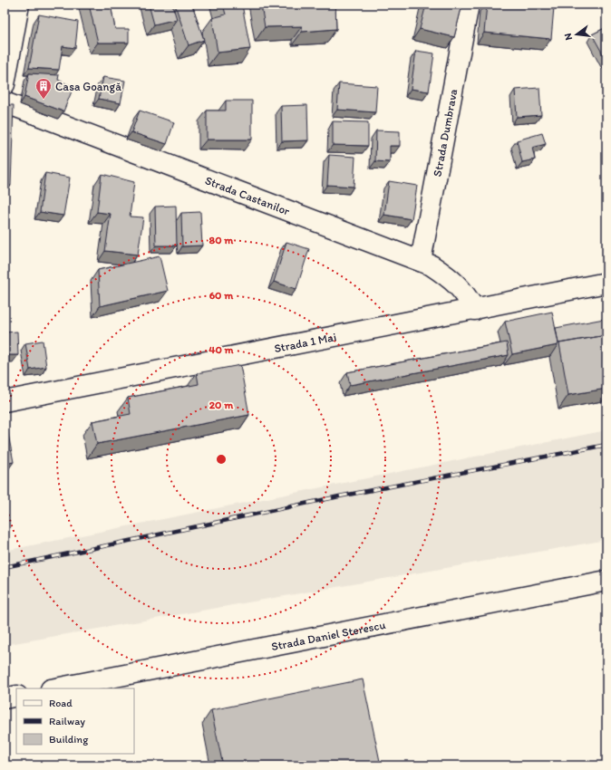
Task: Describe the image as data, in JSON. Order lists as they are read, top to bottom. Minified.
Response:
{"streets":{"street":["Strada Dumbrava","Strada Castanilor","Strada 1 Mai","Strada Daniel Sterescu"]},"crossings":[["Strada Dumbrava","Strada Castanilor"],["Strada Castanilor","Strada 1 Mai"]],"places":{"building":["Casa Goangă"]},"legend":["Road","Railway","Building"],"north":"left","rings":["80 m","60 m","40 m","20 m"]}
